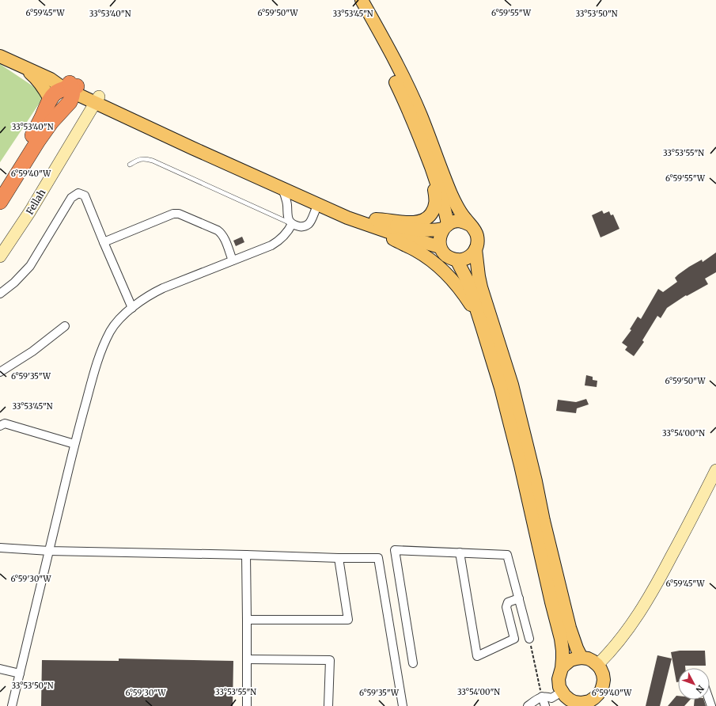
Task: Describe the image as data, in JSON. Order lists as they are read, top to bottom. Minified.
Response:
{"streets":{"main road":["Fellah"]},"north":"bottom right","coordinates":["6°59'45\"W","6°59'50\"W","6°59'55\"W","33°53'45\"N","33°53'50\"N","33°53'40\"N","33°53'55\"N","6°59'40\"W","6°59'35\"W","33°54'00\"N","6°59'30\"W"]}
